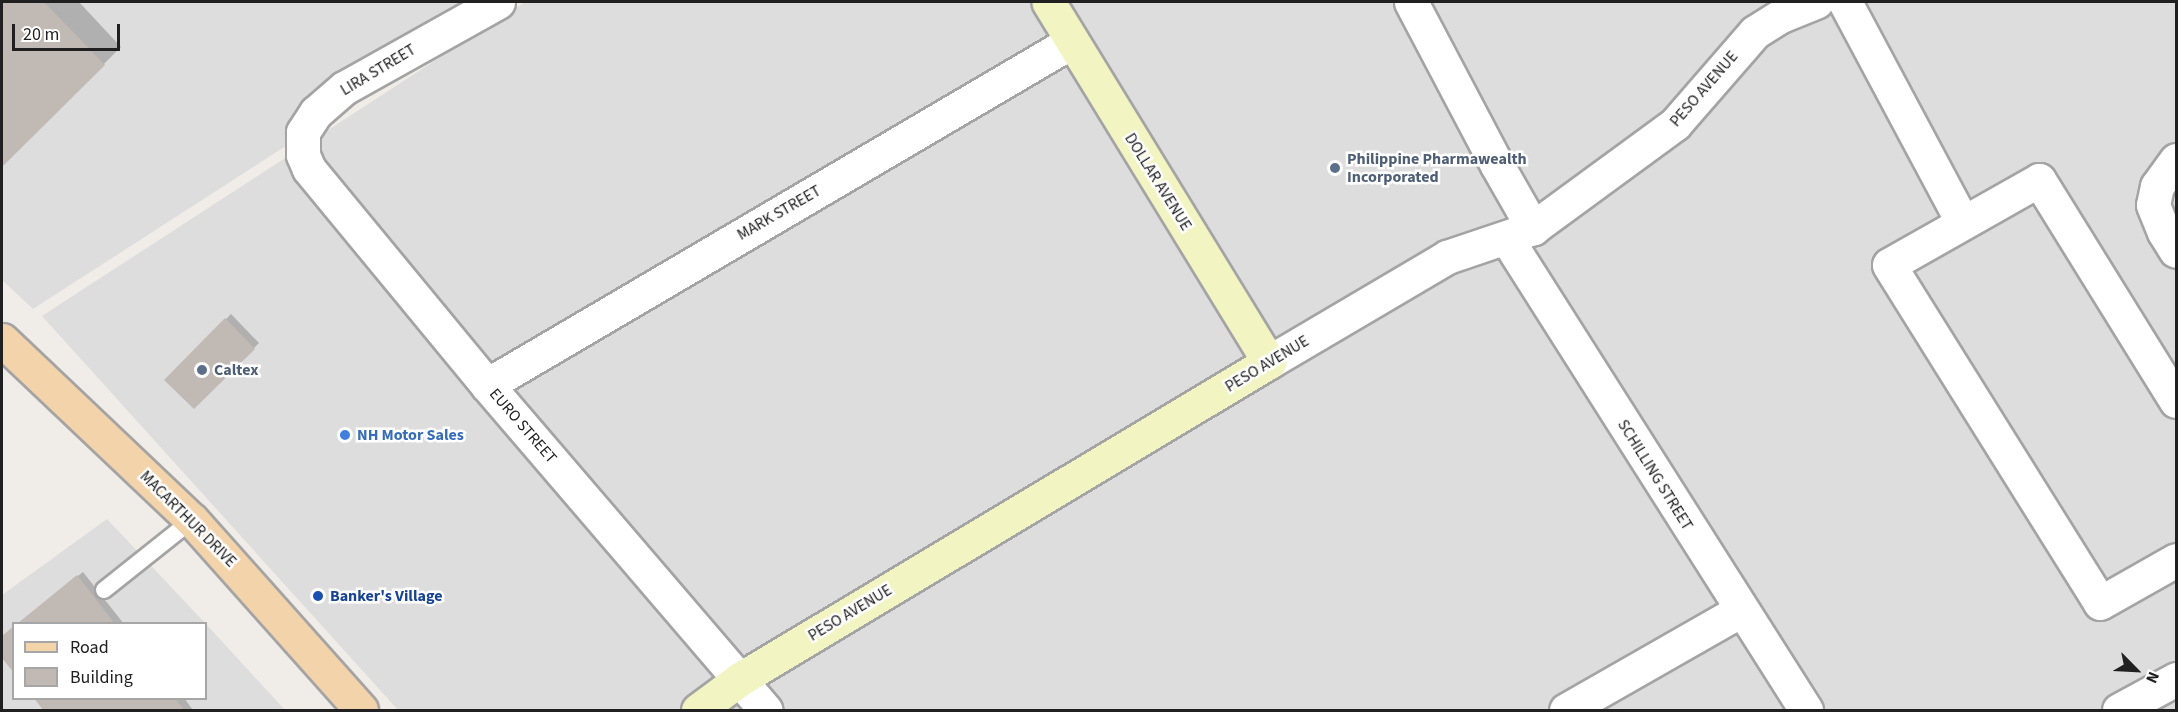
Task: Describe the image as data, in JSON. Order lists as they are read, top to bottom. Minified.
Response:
{"streets":{"main road":["MACARTHUR DRIVE"],"street":["LIRA STREET","PESO AVENUE","DOLLAR AVENUE","MARK STREET","EURO STREET","SCHILLING STREET"]},"crossings":[["LIRA STREET","EURO STREET"],["PESO AVENUE","DOLLAR AVENUE"],["PESO AVENUE","EURO STREET"],["PESO AVENUE","SCHILLING STREET"],["DOLLAR AVENUE","MARK STREET"],["MARK STREET","EURO STREET"]],"places":["Philippine Pharmawealth Incorporated","Caltex","NH Motor Sales","Banker's Village"],"legend":["Road","Building"],"scale_bar":"20 m","north":"bottom right"}
